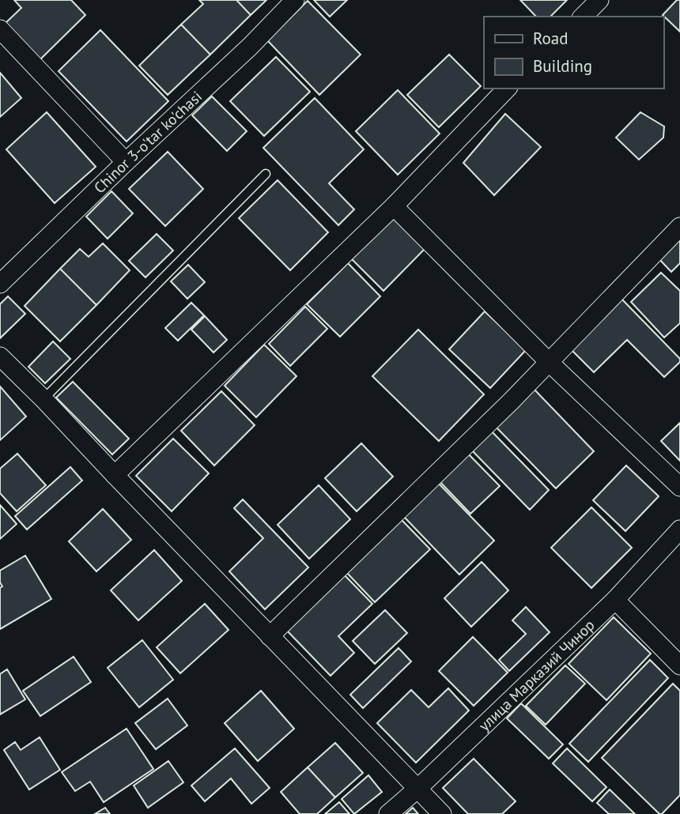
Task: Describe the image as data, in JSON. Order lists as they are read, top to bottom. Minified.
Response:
{"streets":{"street":["Chinor 3-o'tar ko'chasi","улица Марказий Чинор"]},"legend":["Road","Building"]}
